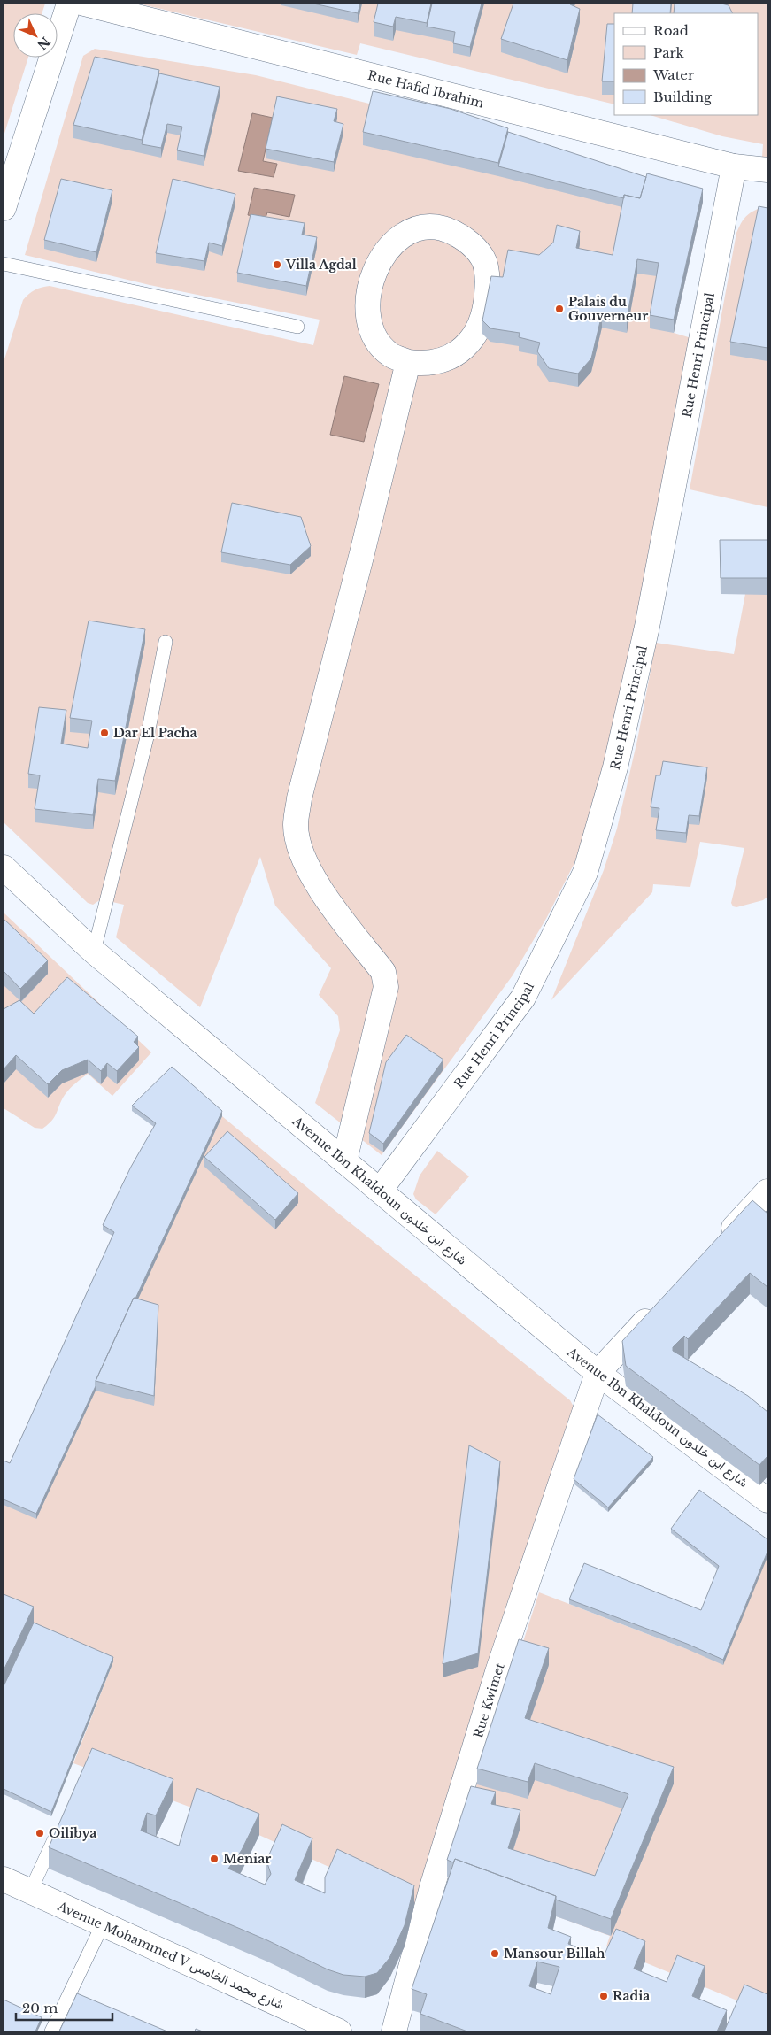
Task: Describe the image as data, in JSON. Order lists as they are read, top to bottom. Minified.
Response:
{"streets":{"street":["Rue Hafid Ibrahim","Rue Henri Principal","Avenue Ibn Khaldoun شارع ابن خلدون","Rue Kwimet","Avenue Mohammed V شارع محمد الخامس"]},"crossings":[["Rue Hafid Ibrahim","Rue Henri Principal"],["Rue Henri Principal","Avenue Ibn Khaldoun شارع ابن خلدون"],["Avenue Ibn Khaldoun شارع ابن خلدون","Rue Kwimet"]],"places":["Villa Agdal","Palais du Gouverneur","Dar El Pacha","Oilibya","Meniar","Mansour Billah","Radia"],"legend":["Road","Park","Water","Building"],"scale_bar":"20 m","north":"bottom right"}
